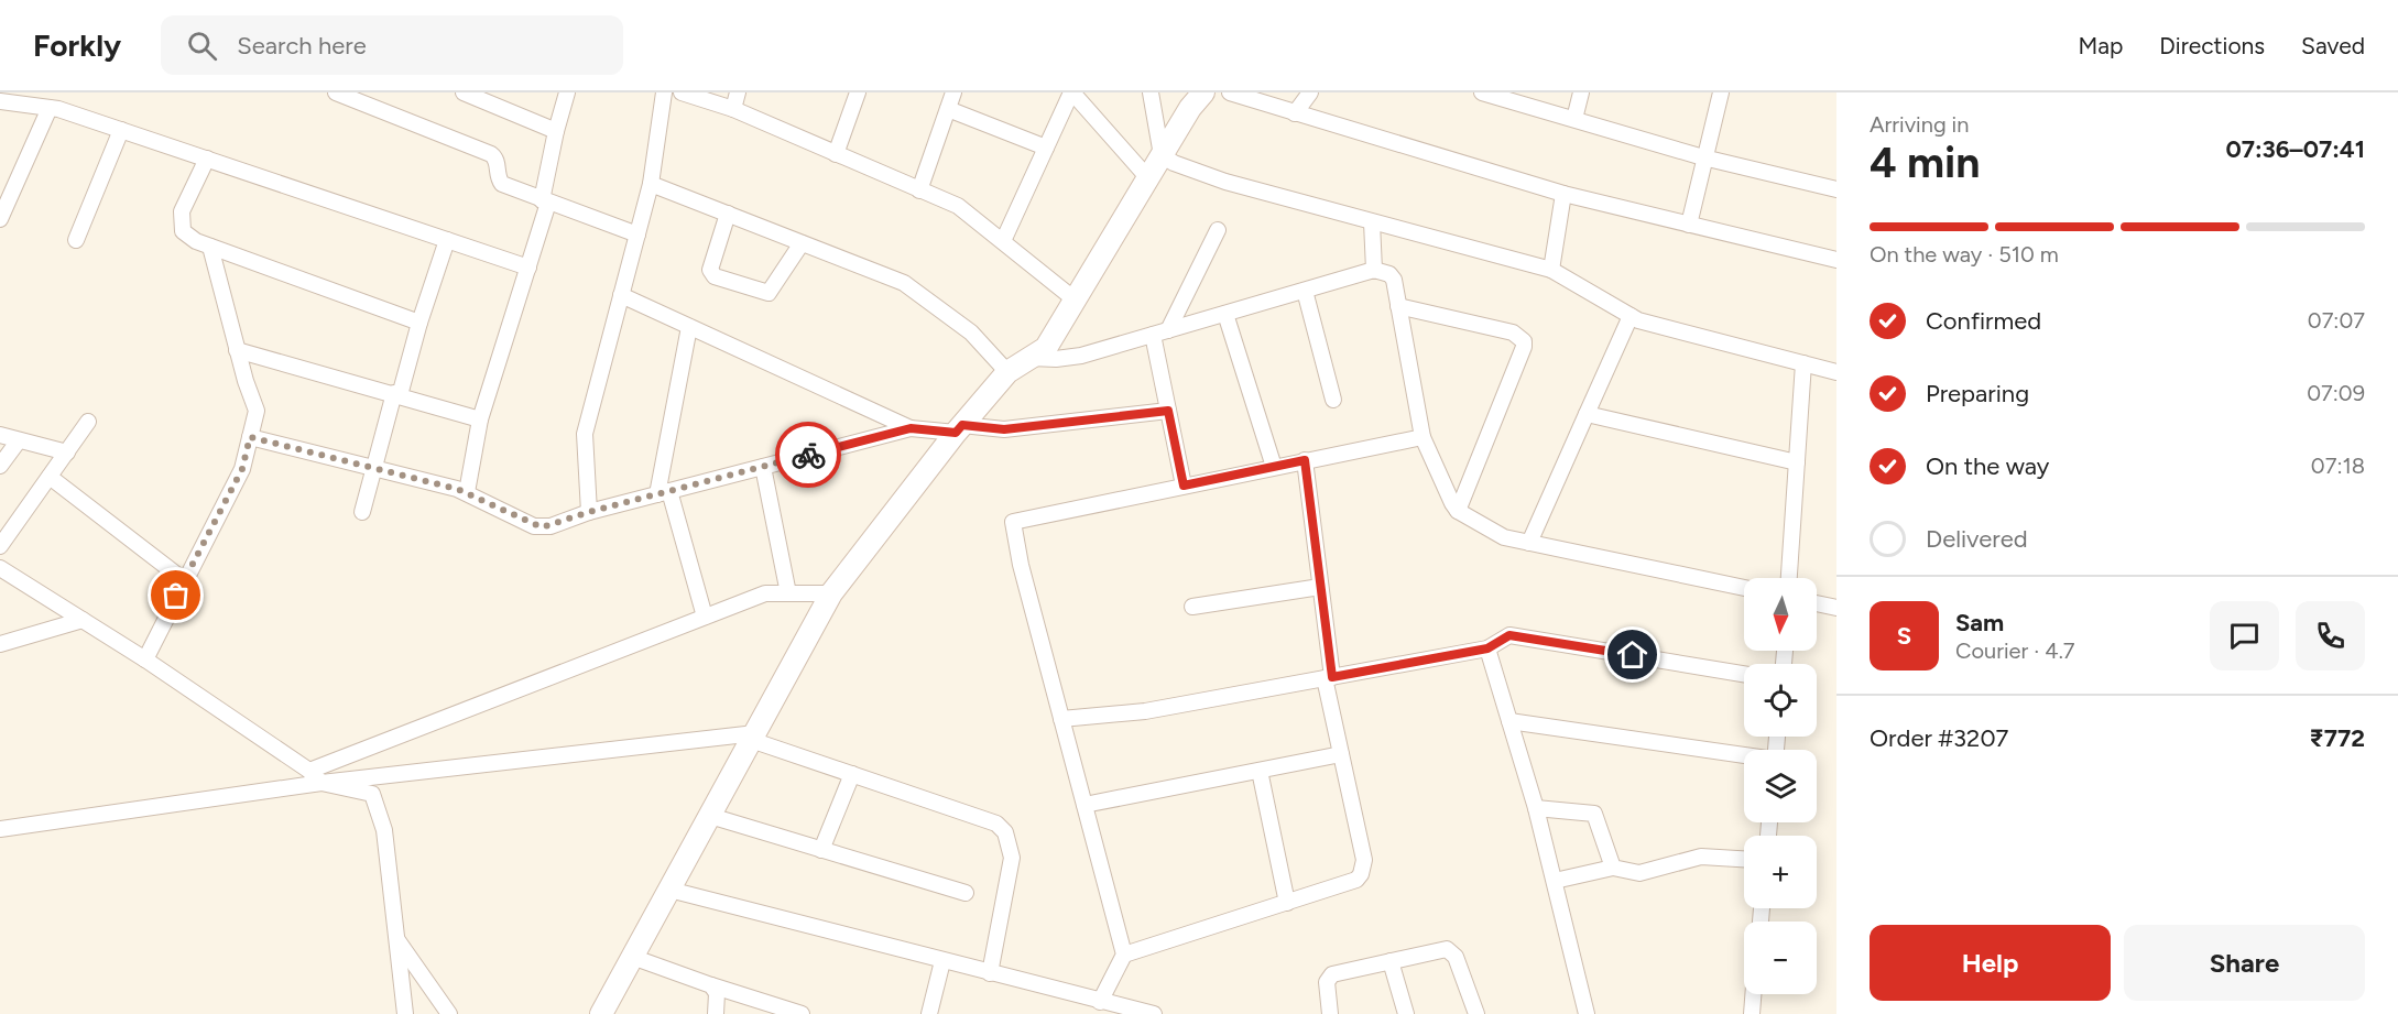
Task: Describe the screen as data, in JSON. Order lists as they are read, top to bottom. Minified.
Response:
{"north":"bottom","page":{"header":"Forkly","search":"Search here","nav":["Map","Directions","Saved"],"heading":["4 min","Arriving in","07:36–07:41"],"panel":["Sam","Courier · 4.7","Order #3207","₹772"],"bar":"On the way · 510 m","list":[["Confirmed","07:07"],["Preparing","07:09"],["On the way","07:18"],"Delivered"],"map_buttons":["+","−"],"round":"S","buttons":["Help","Share"]}}
